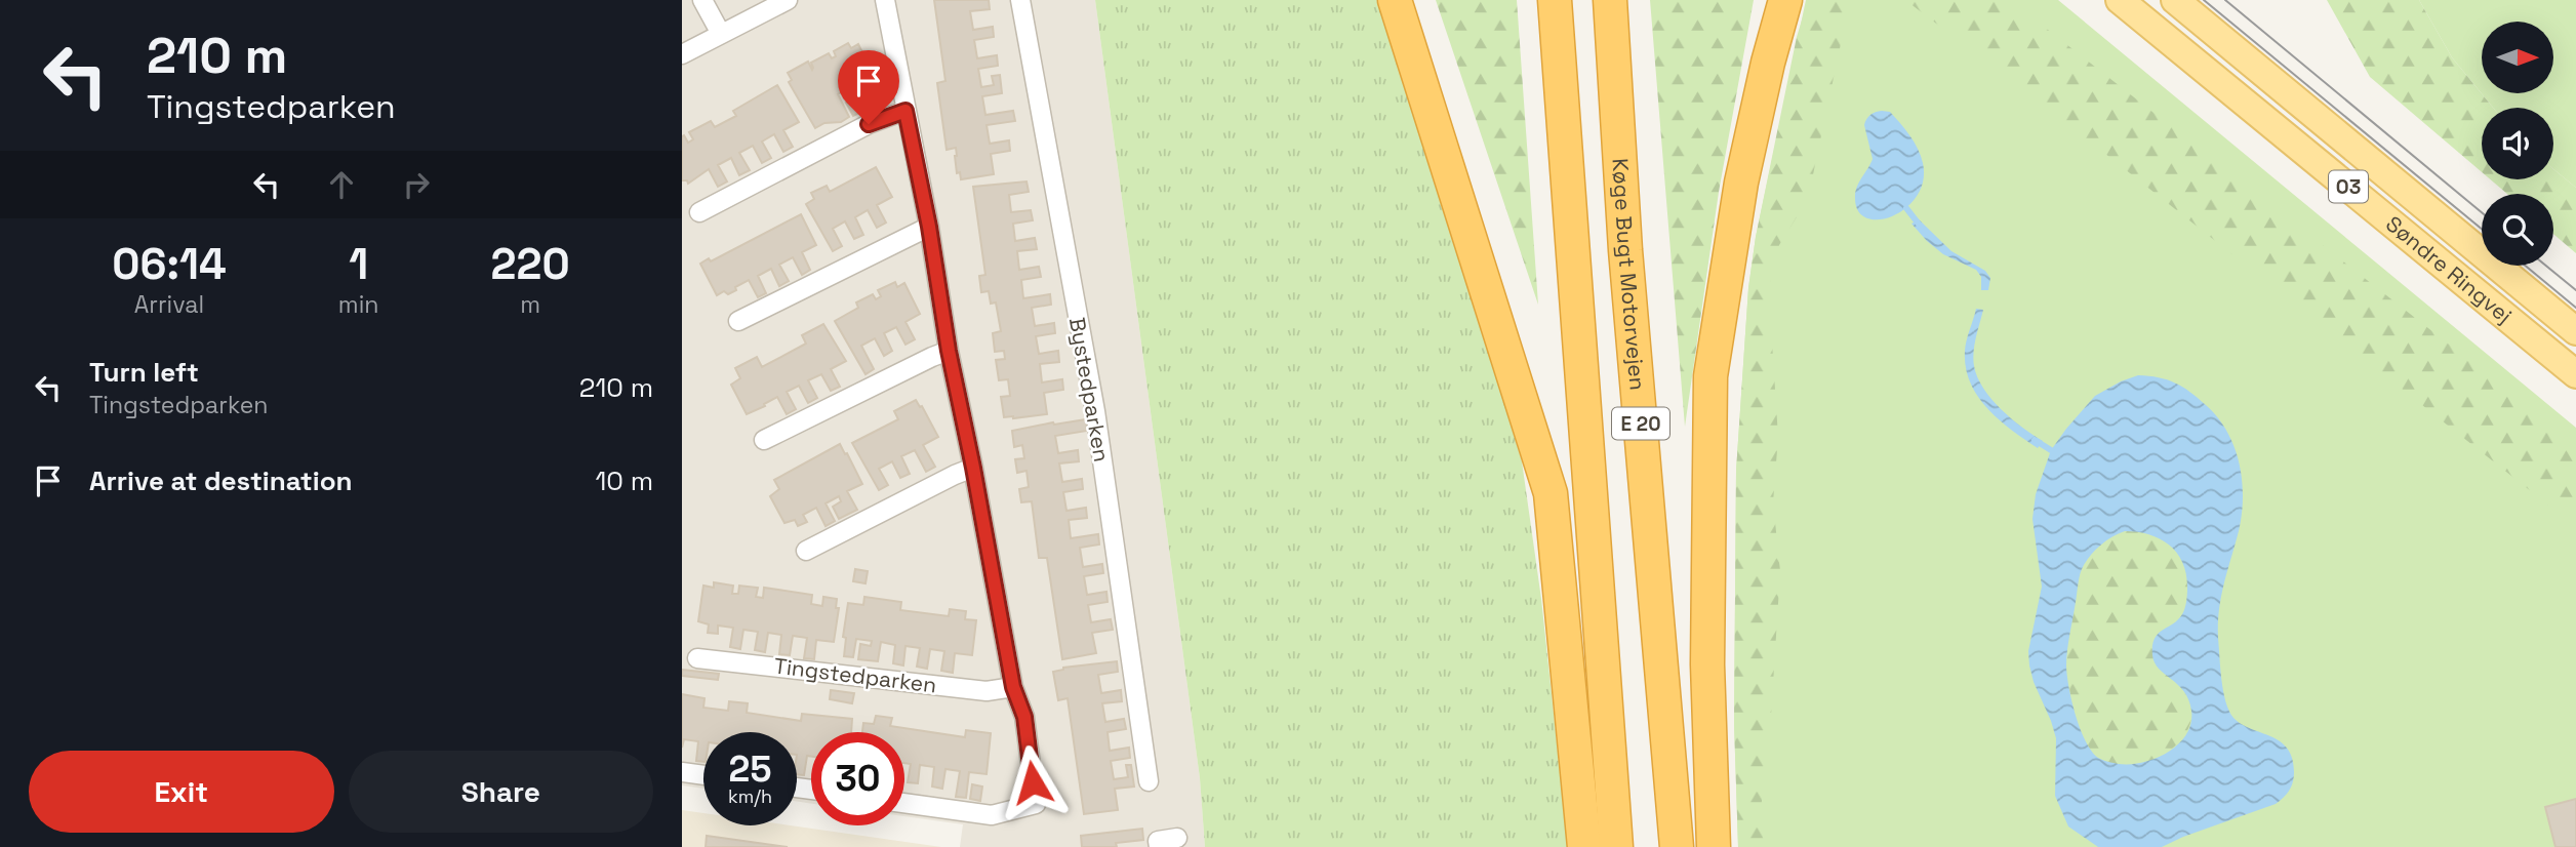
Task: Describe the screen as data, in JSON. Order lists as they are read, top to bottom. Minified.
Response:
{"streets":{"highway":["Køge Bugt Motorvejen","E 20"],"main road":["O3","Søndre Ringvej"],"street":["Bystedparken","Tingstedparken"]},"north":"right","page":{"turn":["210 m","Tingstedparken"],"eta":["06:14","Arrival","1","min","220","m"],"list":[{"name":"Turn left","note":"Tingstedparken","value":"210 m"},{"name":"Arrive at destination","value":"10 m"}],"speed":"25 km/h","limit":"30","buttons":["Exit","Share"]}}
